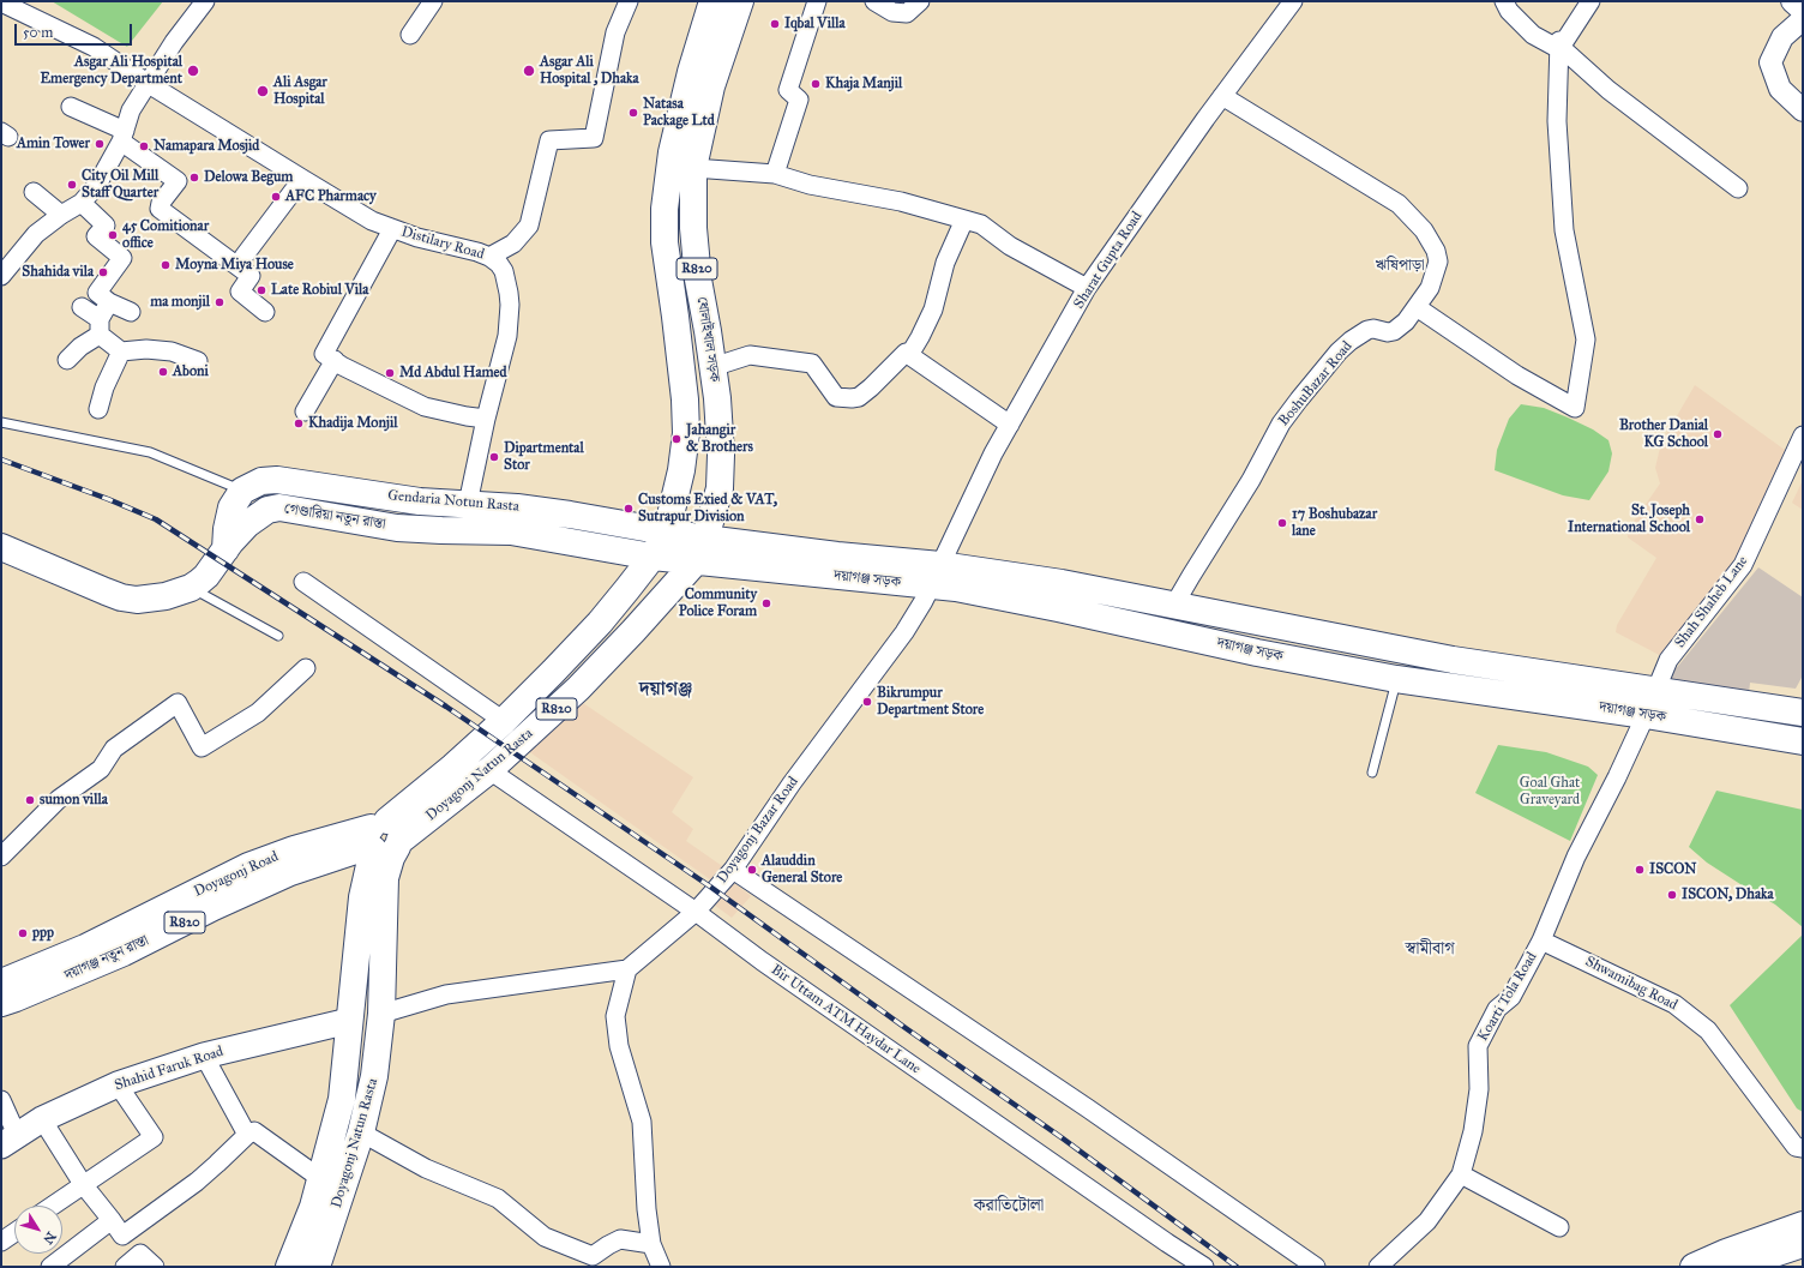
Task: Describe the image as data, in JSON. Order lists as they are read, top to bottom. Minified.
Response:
{"streets":{"main road":["R820","ধোলাইখাল সড়ক","Gendaria Notun Rasta","গেণ্ডারিয়া নতুন রাস্তা","দয়াগঞ্জ সড়ক","Doyagonj Natun Rasta","Doyagonj Road","দয়াগঞ্জ নতুন রাস্তা","Shahid Faruk Road"],"street":["Distilary Road","Sharat Gupta Road","BoshuBazar Road","Shah Shaheb Lane","Doyagonj Bazar Road","Shwamibag Road","Koarti Tola Road","Bir Uttam ATM Haydar Lane"]},"crossings":[["Distilary Road","Gendaria Notun Rasta"],["Sharat Gupta Road","BoshuBazar Road"],["Sharat Gupta Road","দয়াগঞ্জ সড়ক"],["Sharat Gupta Road","Doyagonj Bazar Road"],["ধোলাইখাল সড়ক","Gendaria Notun Rasta"],["ধোলাইখাল সড়ক","গেণ্ডারিয়া নতুন রাস্তা"],["ধোলাইখাল সড়ক","দয়াগঞ্জ সড়ক"],["ধোলাইখাল সড়ক","Doyagonj Natun Rasta"],["BoshuBazar Road","দয়াগঞ্জ সড়ক"],["Gendaria Notun Rasta","গেণ্ডারিয়া নতুন রাস্তা"],["Gendaria Notun Rasta","দয়াগঞ্জ সড়ক"],["Gendaria Notun Rasta","Doyagonj Natun Rasta"],["গেণ্ডারিয়া নতুন রাস্তা","দয়াগঞ্জ সড়ক"],["গেণ্ডারিয়া নতুন রাস্তা","Doyagonj Natun Rasta"],["দয়াগঞ্জ সড়ক","Shah Shaheb Lane"],["দয়াগঞ্জ সড়ক","Doyagonj Natun Rasta"],["দয়াগঞ্জ সড়ক","Doyagonj Bazar Road"],["দয়াগঞ্জ সড়ক","Koarti Tola Road"],["Shah Shaheb Lane","Koarti Tola Road"],["Doyagonj Natun Rasta","Doyagonj Road"],["Doyagonj Natun Rasta","দয়াগঞ্জ নতুন রাস্তা"],["Doyagonj Natun Rasta","Bir Uttam ATM Haydar Lane"],["Doyagonj Natun Rasta","Shahid Faruk Road"],["Doyagonj Bazar Road","Bir Uttam ATM Haydar Lane"],["Doyagonj Road","দয়াগঞ্জ নতুন রাস্তা"],["Shwamibag Road","Koarti Tola Road"]],"districts":["ঋষিপাড়া","দয়াগঞ্জ","স্বামীবাগ","করাতিটোলা"],"parks":["Goal Ghat Graveyard"],"places":["Iqbal Villa","Asgar Ali Hospital Emergency Department","Asgar Ali Hospital , Dhaka","Khaja Manjil","Ali Asgar Hospital","Natasa Package Ltd","Amin Tower","Namapara Mosjid","Delowa Begum","City Oil Mill Staff Quarter","AFC Pharmacy","45 Comitionar office","Moyna Miya House","Shahida vila","Late Robiul Vila","ma monjil","Aboni","Md Abdul Hamed","Khadija Monjil","Brother Danial KG School","Jahangir & Brothers","Dipartmental Stor","Customs Exied & VAT, Sutrapur Division","St. Joseph International School","17 Boshubazar lane","Community Police Foram","Bikrumpur Department Store","sumon villa","Alauddin General Store","ISCON","ISCON, Dhaka","ppp"],"scale_bar":"50 m","north":"bottom right"}
